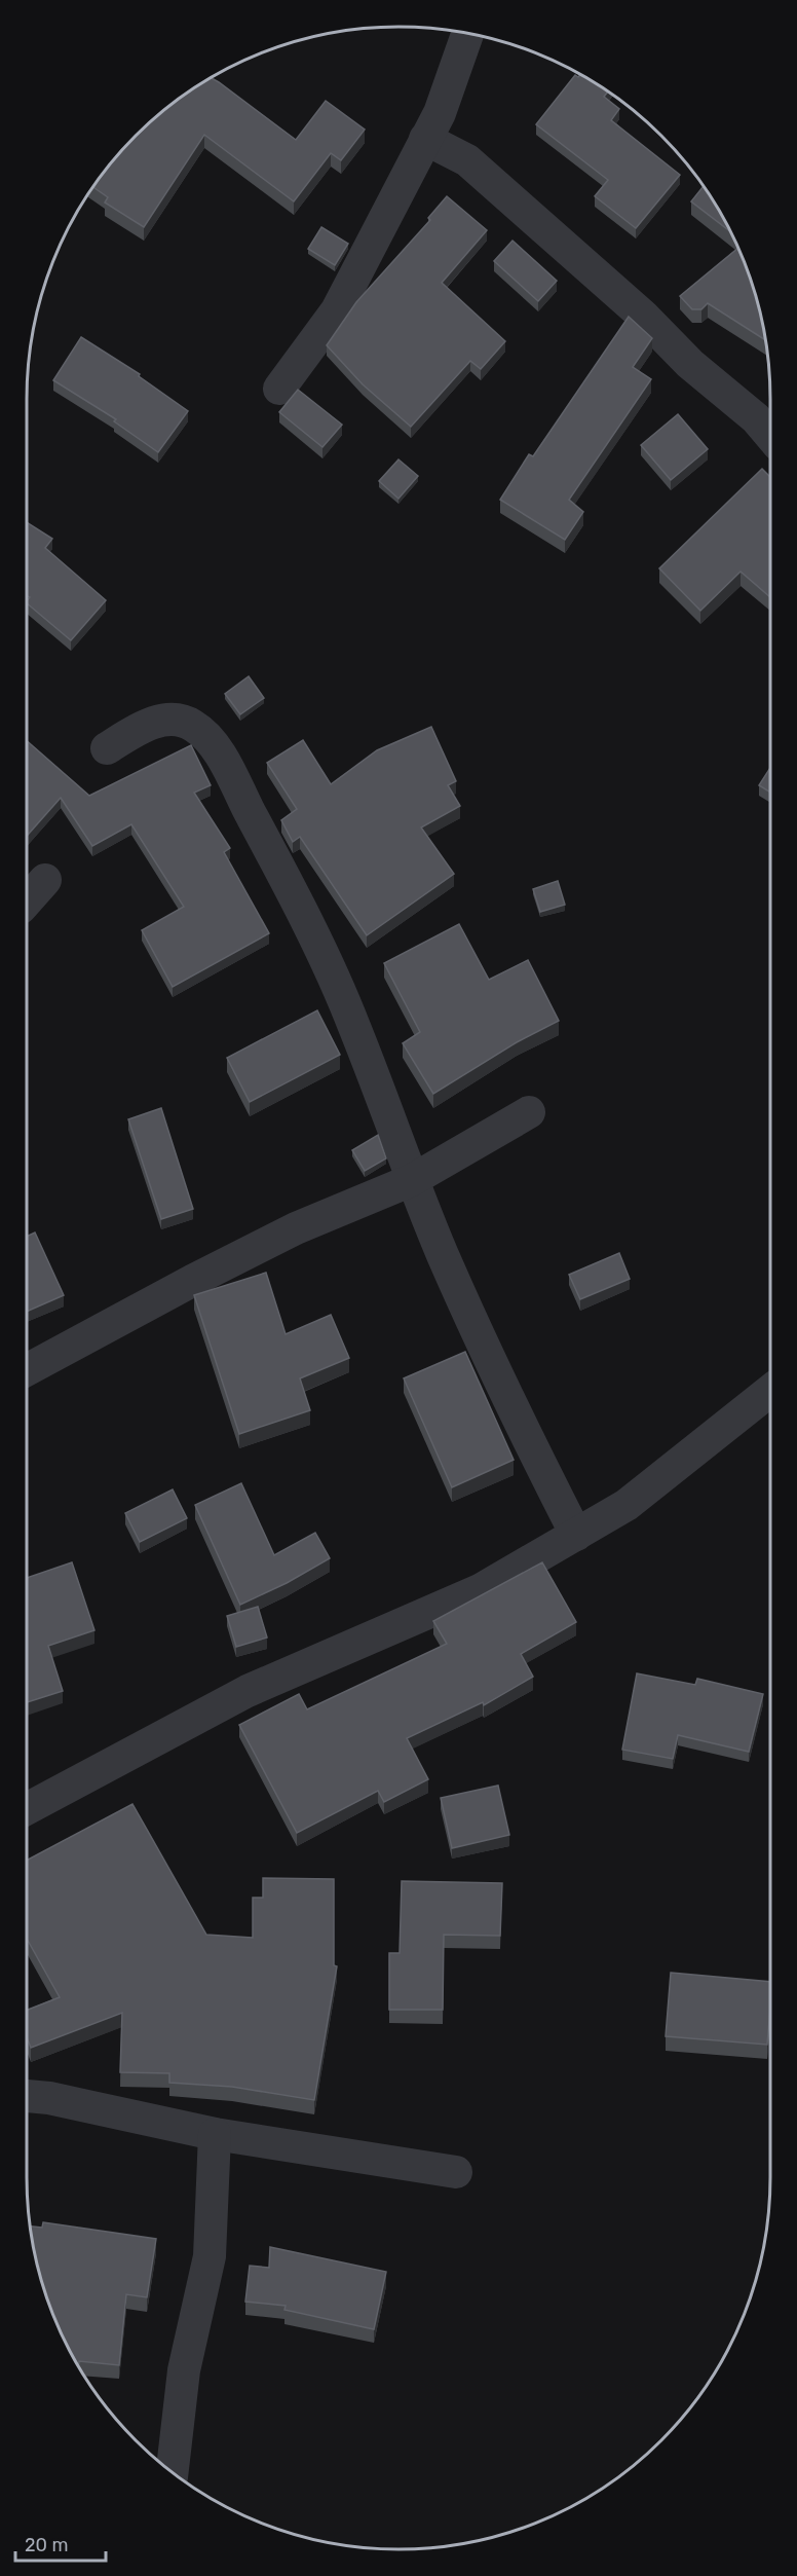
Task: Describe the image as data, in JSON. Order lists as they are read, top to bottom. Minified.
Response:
{"scale_bar":"20 m"}
